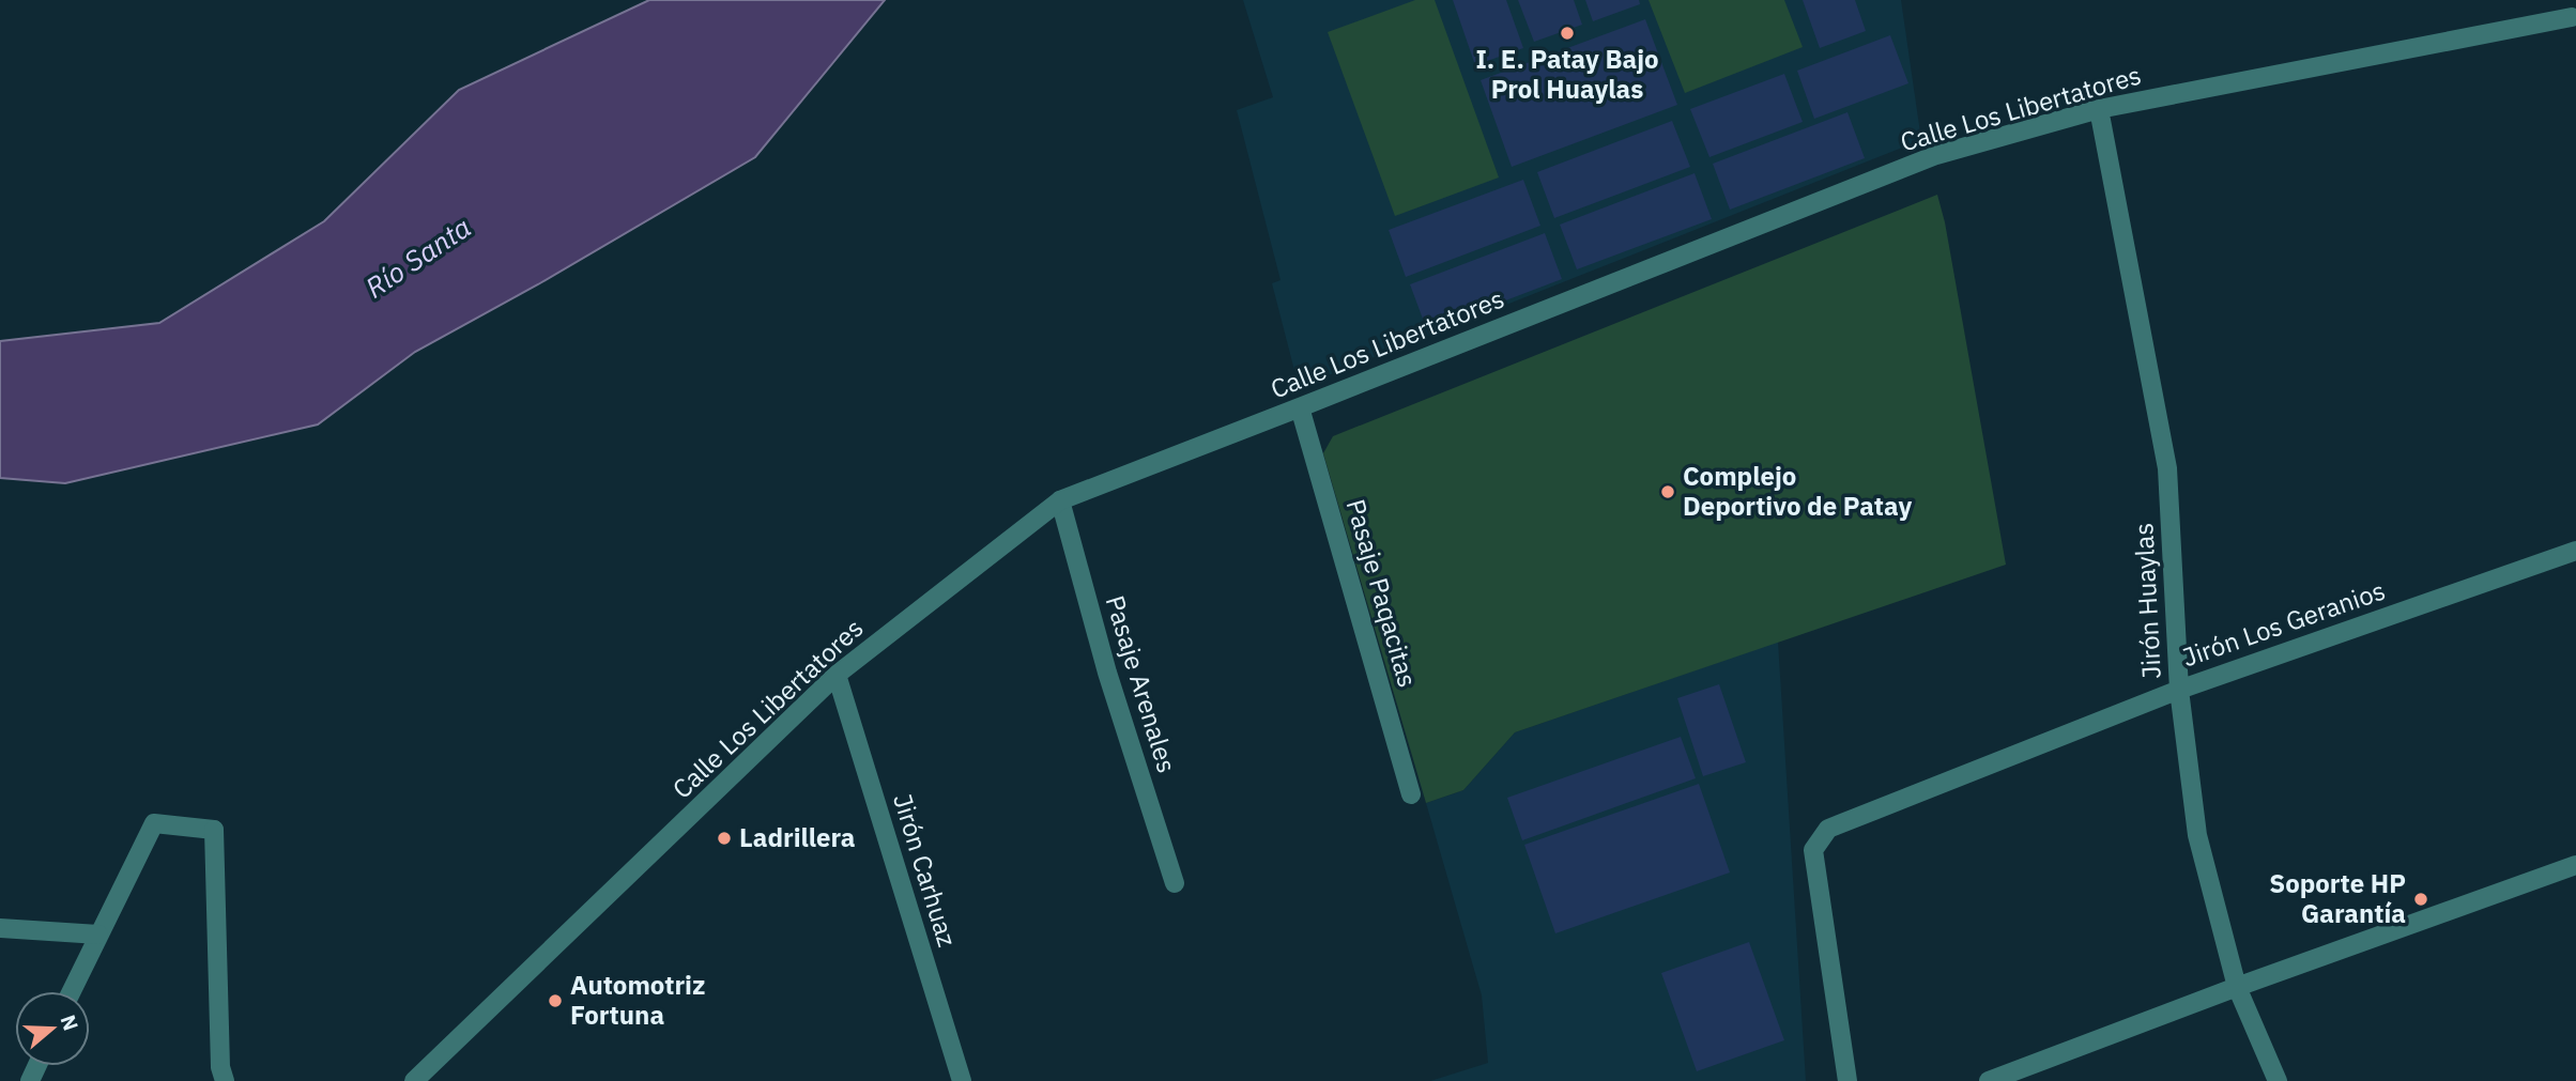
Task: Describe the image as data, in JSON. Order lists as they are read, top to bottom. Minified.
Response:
{"streets":{"street":["Calle Los Libertatores","Pasaje Paqacitas","Jirón Huaylas","Jirón Los Geranios","Pasaje Arenales","Jirón Carhuaz"]},"crossings":[["Calle Los Libertatores","Pasaje Paqacitas"],["Calle Los Libertatores","Jirón Huaylas"],["Calle Los Libertatores","Pasaje Arenales"],["Calle Los Libertatores","Jirón Carhuaz"],["Jirón Huaylas","Jirón Los Geranios"]],"water":["Río Santa"],"places":["I. E. Patay Bajo Prol Huaylas","Complejo Deportivo de Patay","Ladrillera","Soporte HP Garantía","Automotriz Fortuna"],"north":"right"}
